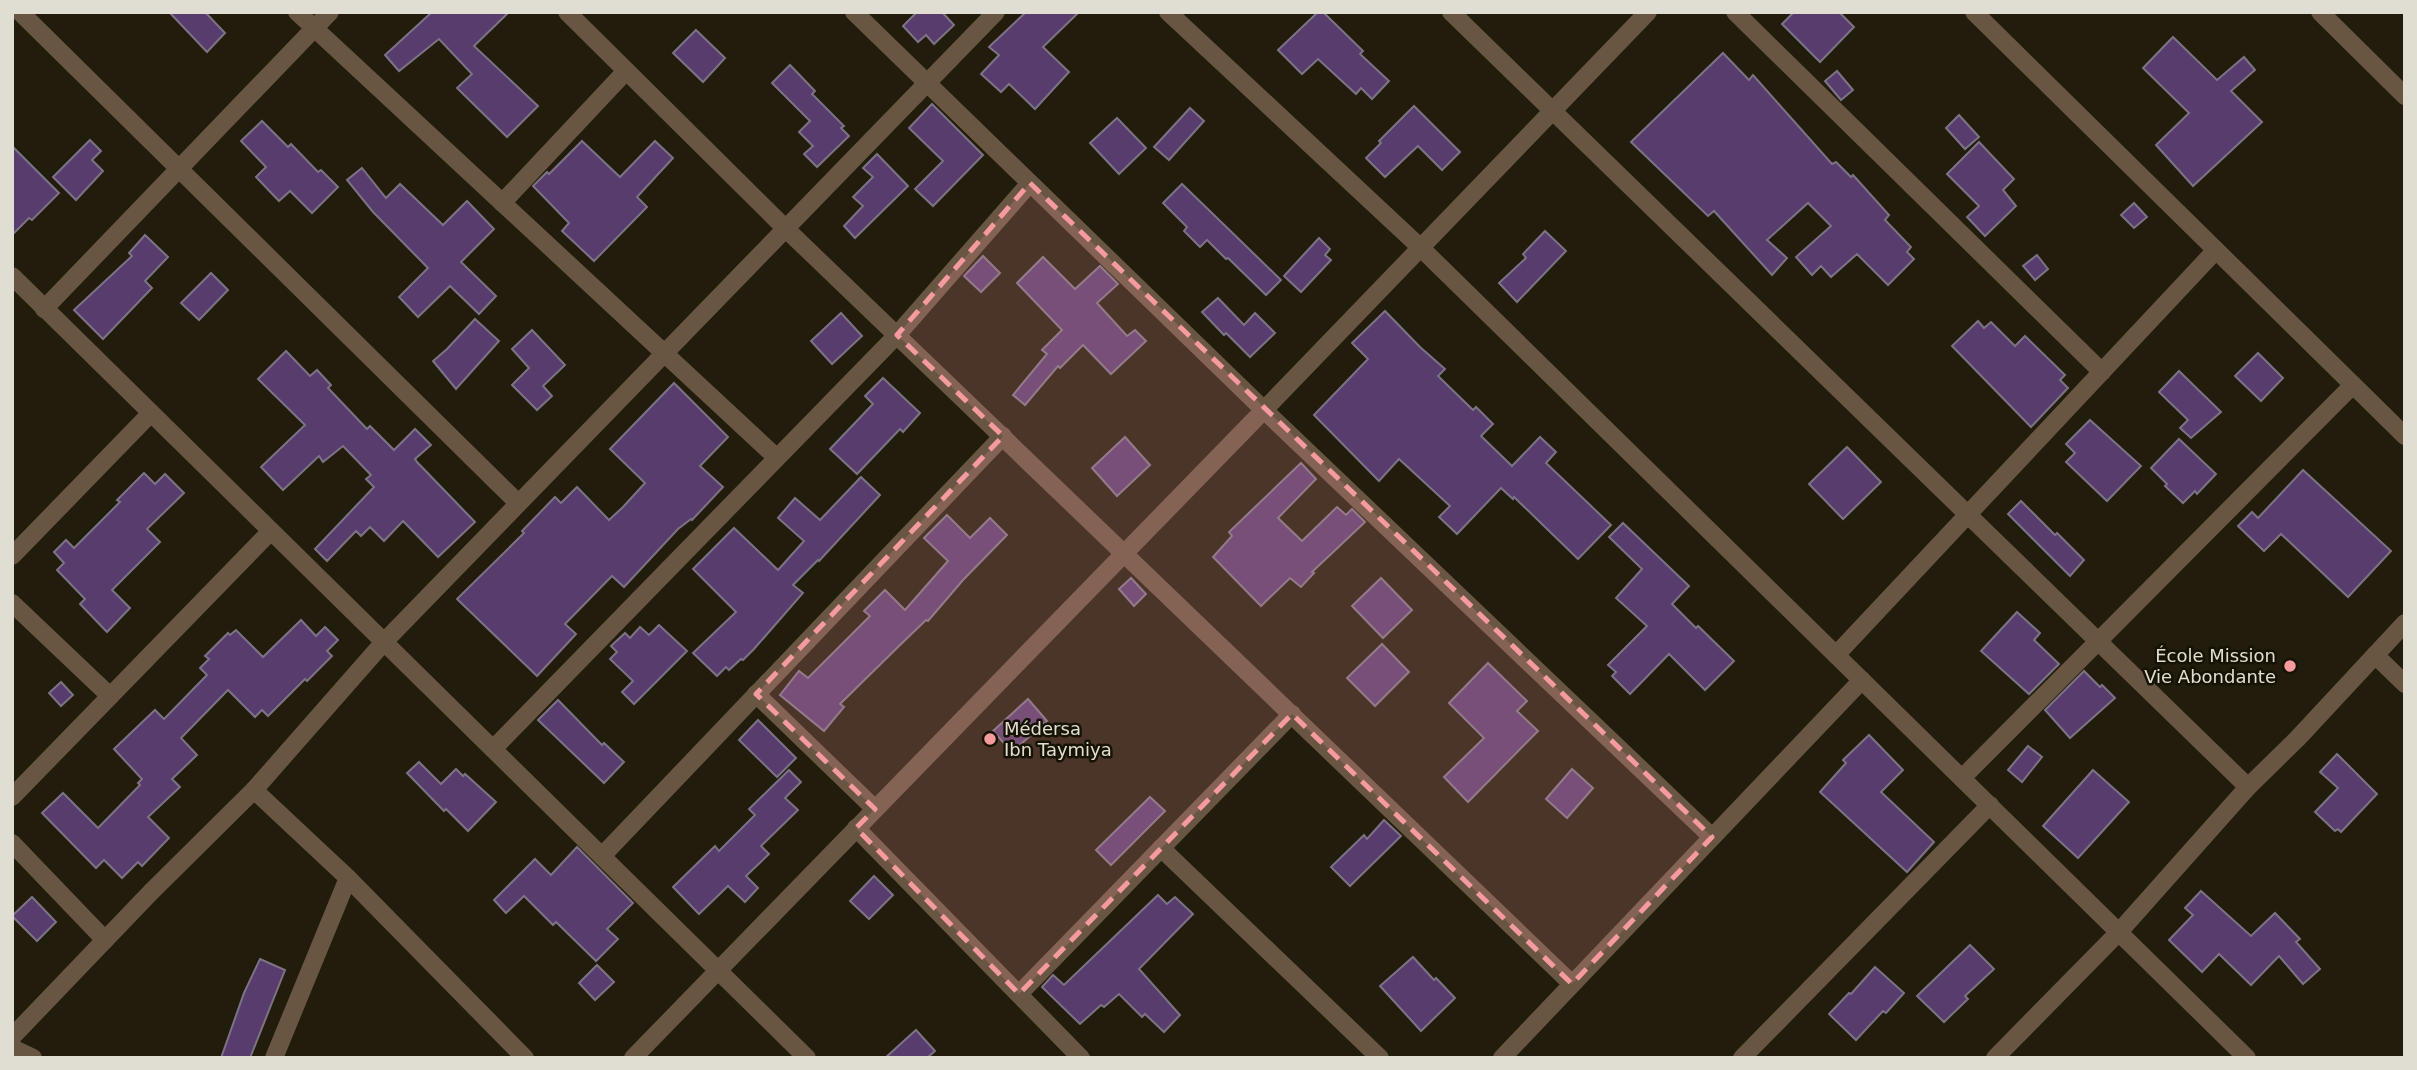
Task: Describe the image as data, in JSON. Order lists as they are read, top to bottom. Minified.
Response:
{"places":["École Mission Vie Abondante","Médersa Ibn Taymiya"]}
